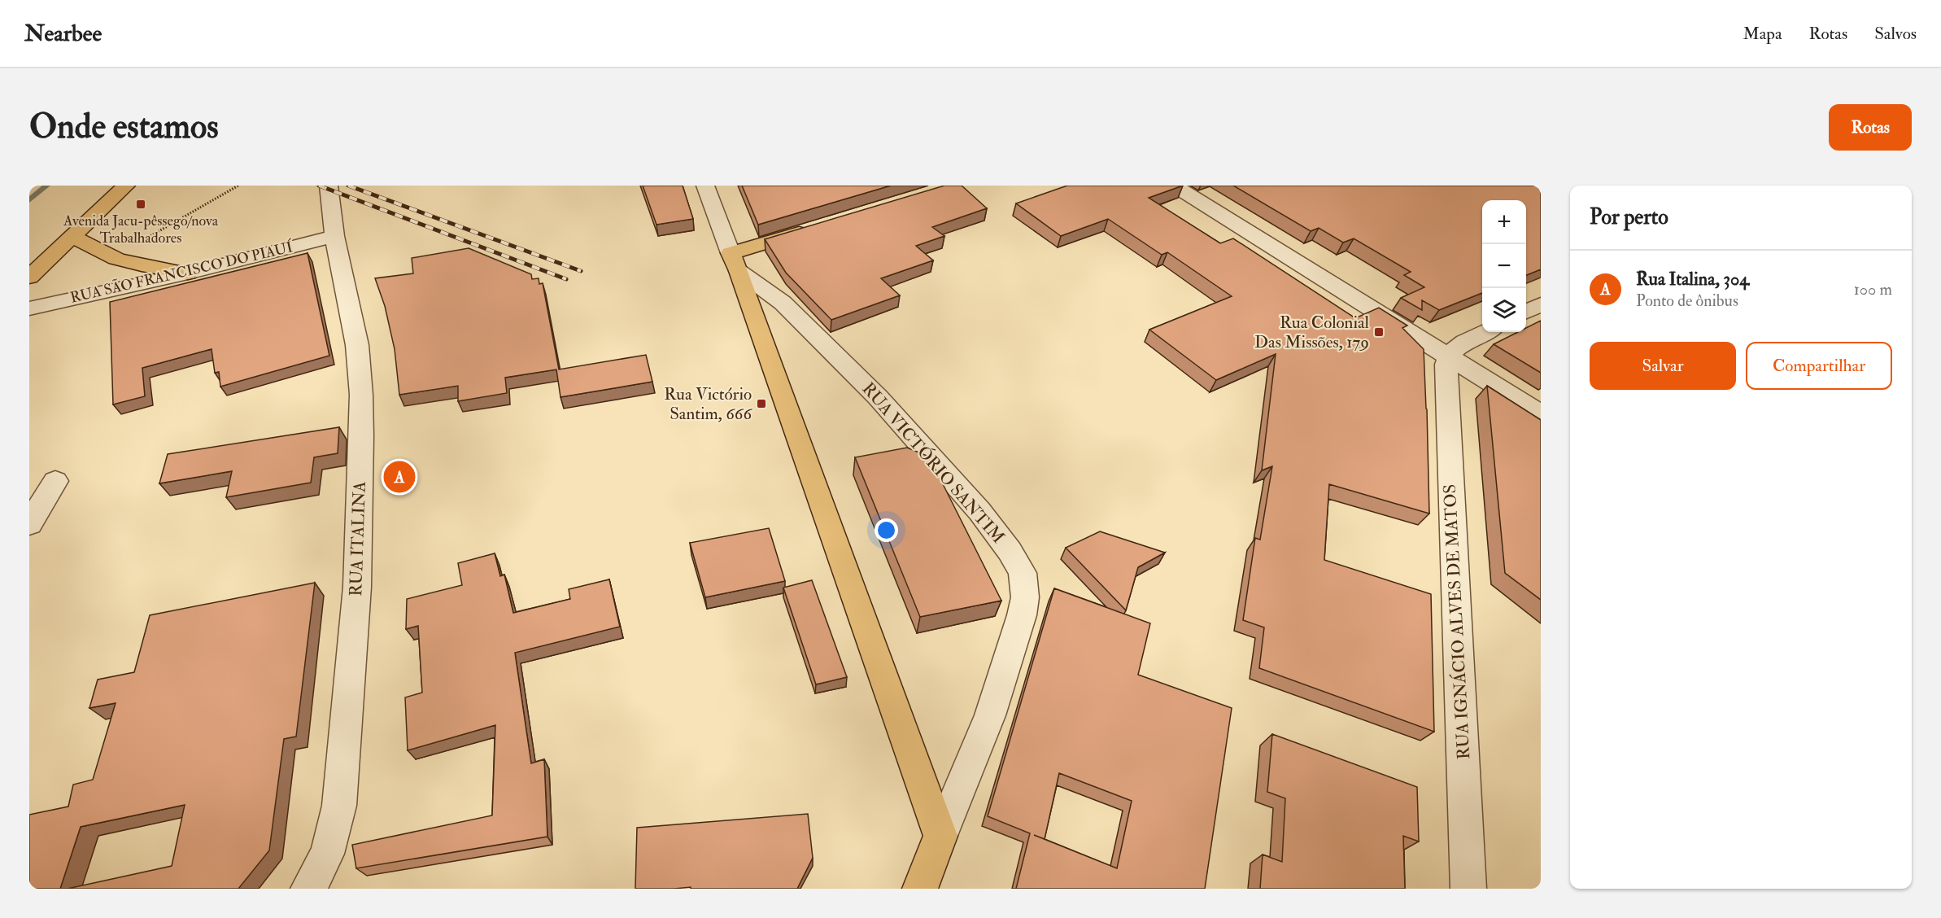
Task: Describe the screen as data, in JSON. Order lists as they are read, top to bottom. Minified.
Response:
{"streets":{"main road":["RUA VICTÓRIO SANTIM"],"street":["RUA SÃO FRANCISCO DO PIAUÍ","RUA ITALINA","RUA IGNÁCIO ALVES DE MATOS"]},"crossings":[["RUA SÃO FRANCISCO DO PIAUÍ","RUA ITALINA"]],"places":{"transit":["Avenida Jacu-pêssego/nova Trabalhadores","Rua Colonial Das Missões, 179","Rua Victório Santim, 666"]},"page":{"header":"Nearbee","nav":["Mapa","Rotas","Salvos"],"buttons":["Rotas",["Salvar","Compartilhar"]],"title":"Onde estamos","heading":"Por perto","map_buttons":["+","−"],"list":[{"mark":"A","name":"Rua Italina, 304","note":"Ponto de ônibus","value":"100 m"}],"pins":"A"}}
